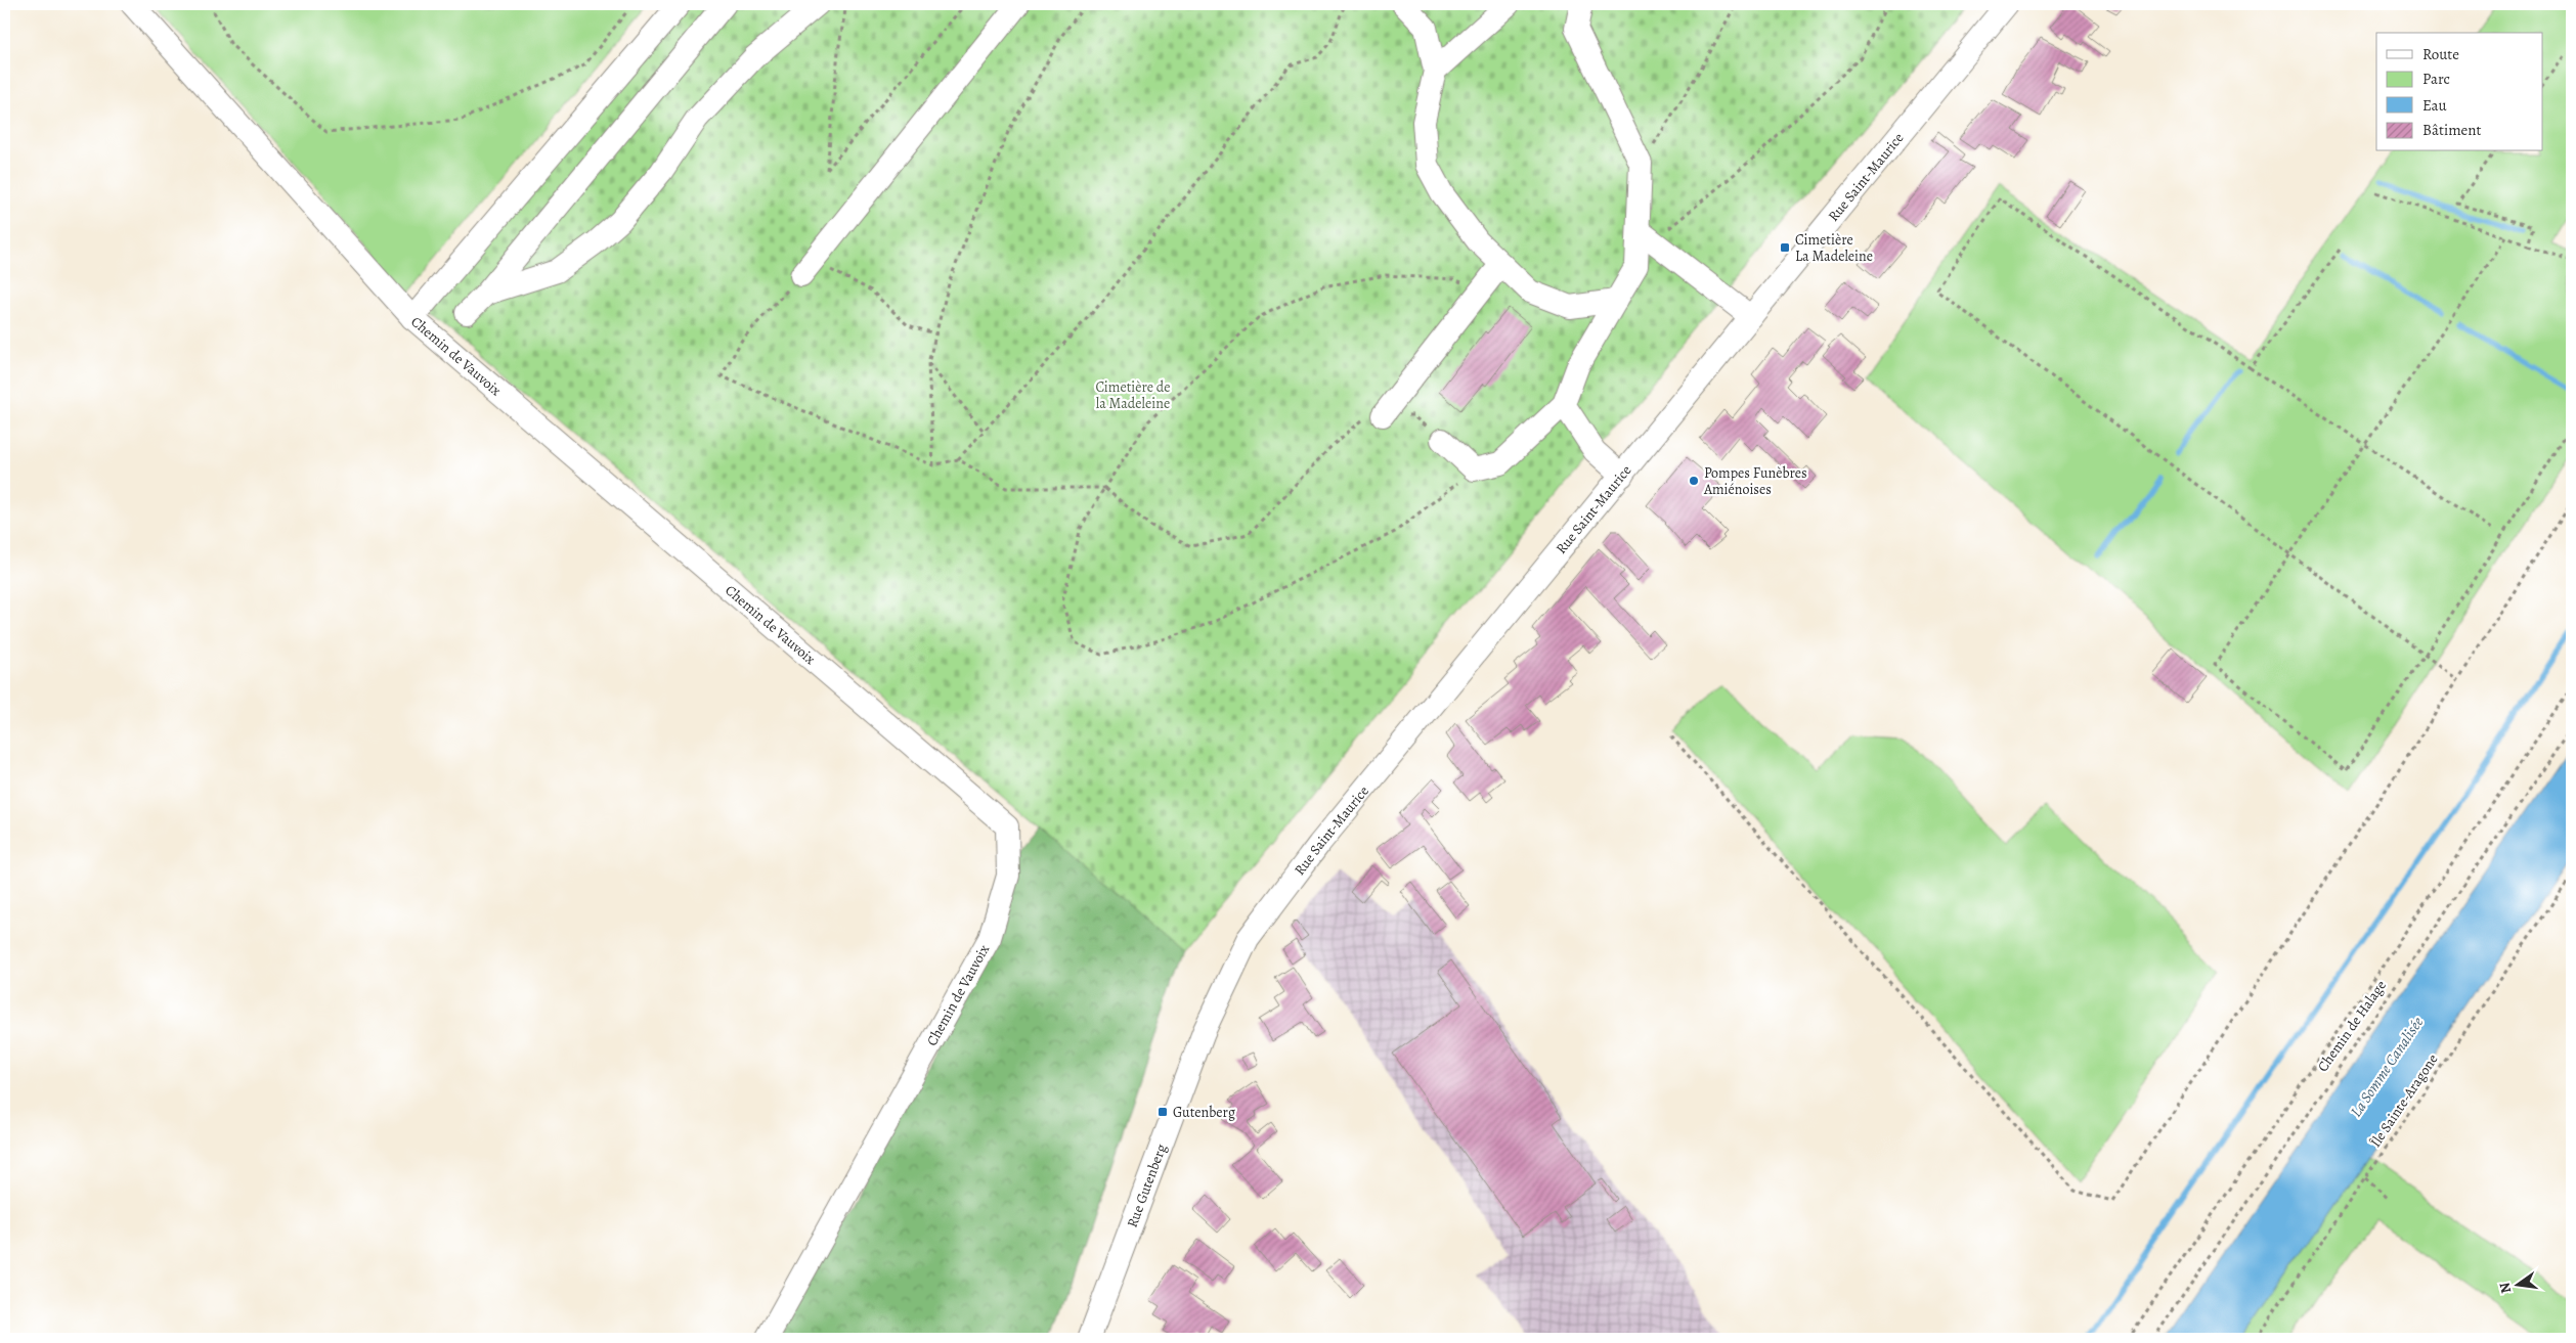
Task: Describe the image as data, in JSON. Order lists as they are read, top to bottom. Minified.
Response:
{"streets":{"street":["Rue Saint-Maurice","Chemin de Vauvoix","Rue Gutenberg"],"path":["Chemin de Halage","Île Sainte-Aragone"]},"crossings":[["Rue Saint-Maurice","Rue Gutenberg"]],"water":["La Somme Canalisée"],"parks":["Cimetière de la Madeleine"],"places":{"transit":["Cimetière La Madeleine","Gutenberg"],"other":["Pompes Funèbres Amiénoises"]},"legend":["Route","Parc","Eau","Bâtiment"],"north":"left"}
